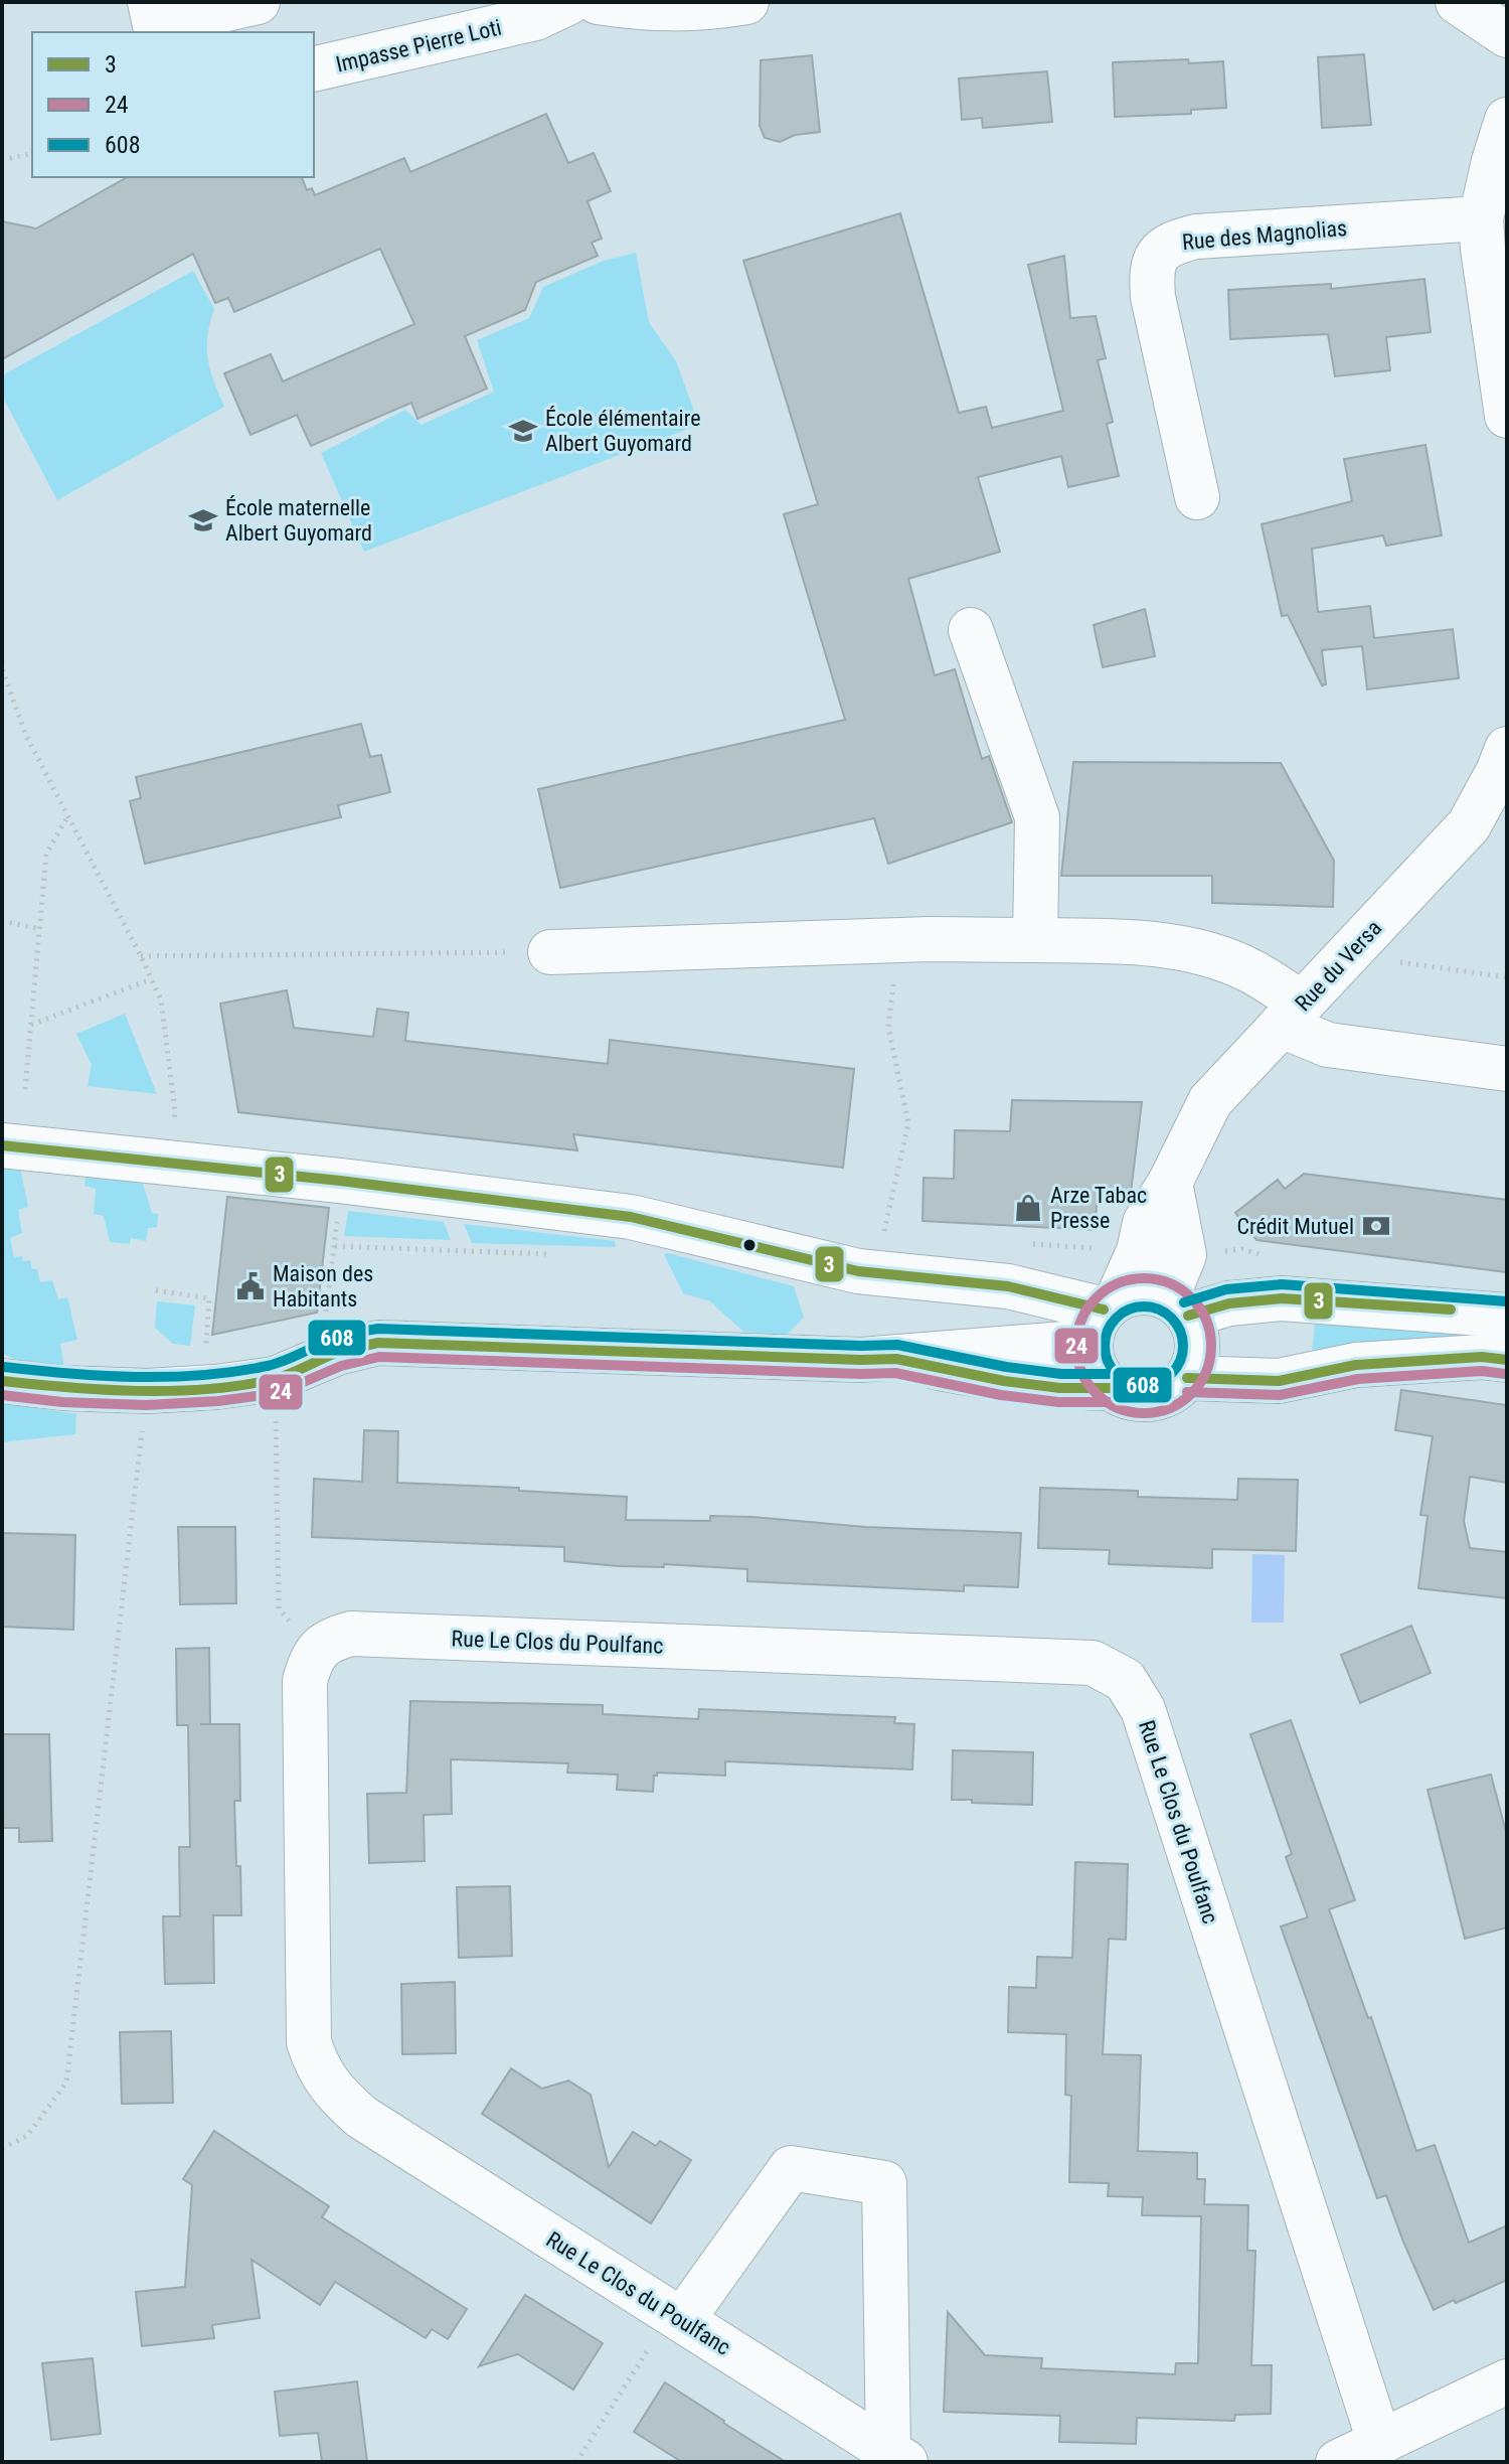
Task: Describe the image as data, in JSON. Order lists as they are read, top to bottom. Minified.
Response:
{"streets":{"street":["Impasse Pierre Loti","Rue des Magnolias","Rue du Versa","Rue Le Clos du Poulfanc"]},"places":{"school or university":["École élémentaire Albert Guyomard","École maternelle Albert Guyomard"],"shop":["Arze Tabac Presse"],"bank":["Crédit Mutuel"],"public building":["Maison des Habitants"]},"lines":["transit line 3","transit line 24","transit line 608"],"legend":["3","24","608"]}
